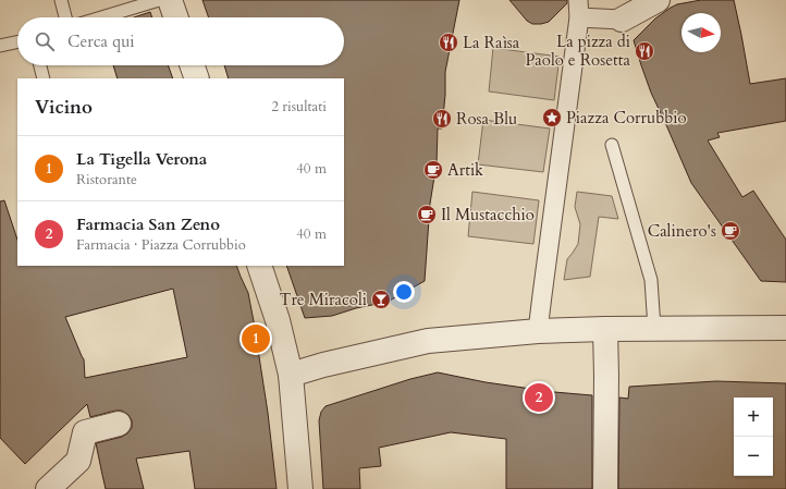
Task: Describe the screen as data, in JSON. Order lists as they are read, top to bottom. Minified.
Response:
{"places":{"restaurant":["La Raìsa","La pizza di Paolo e Rosetta","Rosa Blu"],"place":["Piazza Corrubbio"],"cafe":["Artik","Il Mustacchio","Calinero's"],"bar":["Tre Miracoli"]},"north":"right","page":{"search":"Cerca qui","heading":["Vicino","2 risultati"],"list":[{"mark":"1","name":"La Tigella Verona","note":"Ristorante","value":"40 m"},{"mark":"2","name":"Farmacia San Zeno","note":"Farmacia · Piazza Corrubbio","value":"40 m"}],"pins":["1","2"],"map_buttons":["+","−"]}}
